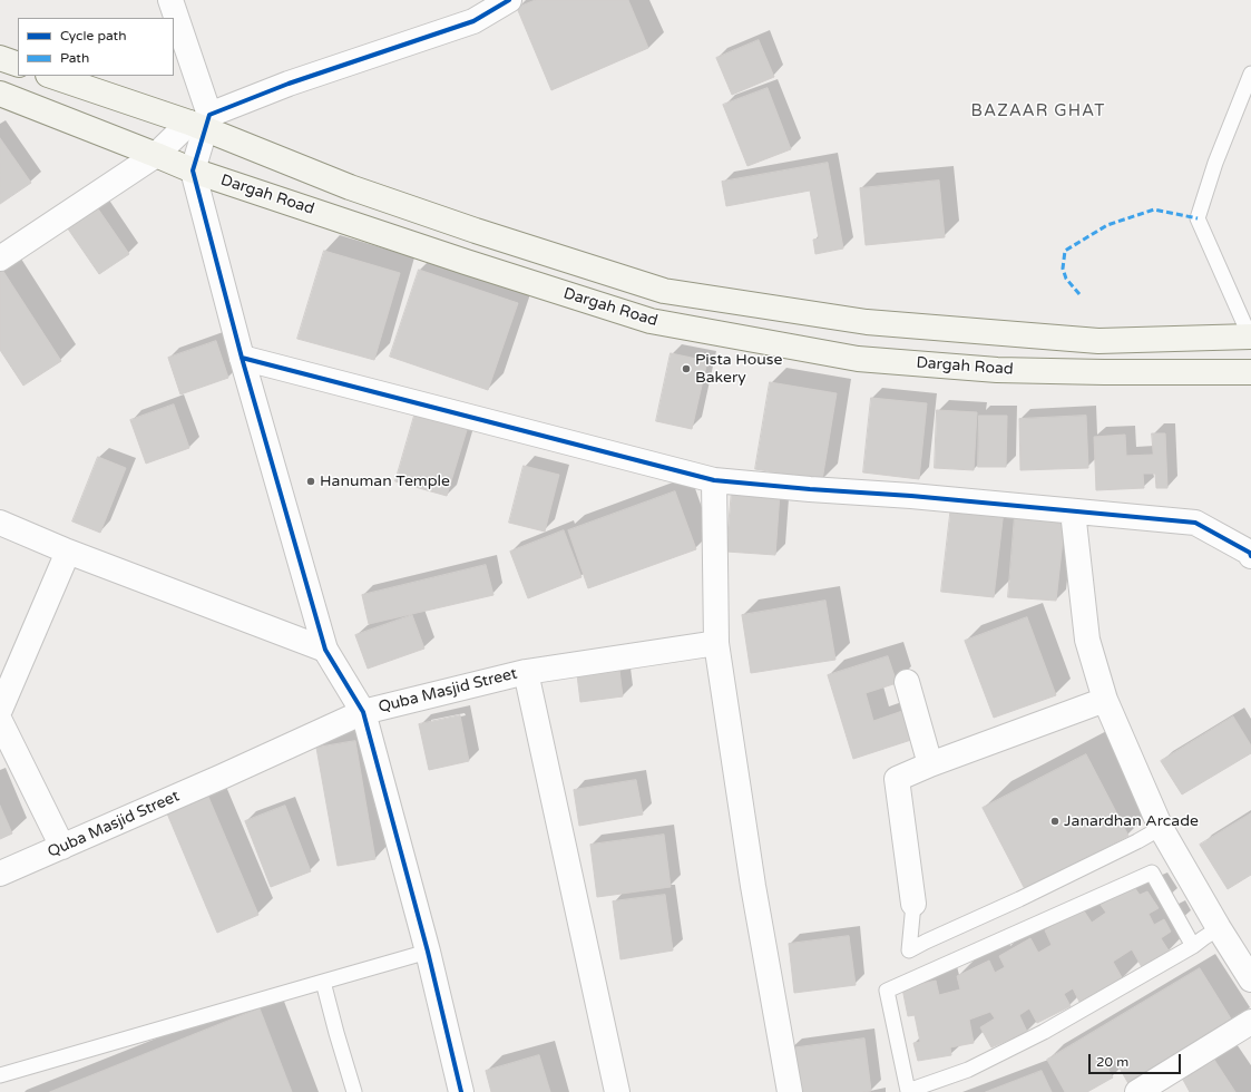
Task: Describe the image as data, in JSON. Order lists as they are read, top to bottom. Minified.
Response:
{"streets":{"main road":["Dargah Road"],"street":["Quba Masjid Street"]},"districts":["BAZAAR GHAT"],"places":["Pista House Bakery","Hanuman Temple","Janardhan Arcade"],"legend":["Cycle path","Path"],"scale_bar":"20 m"}
